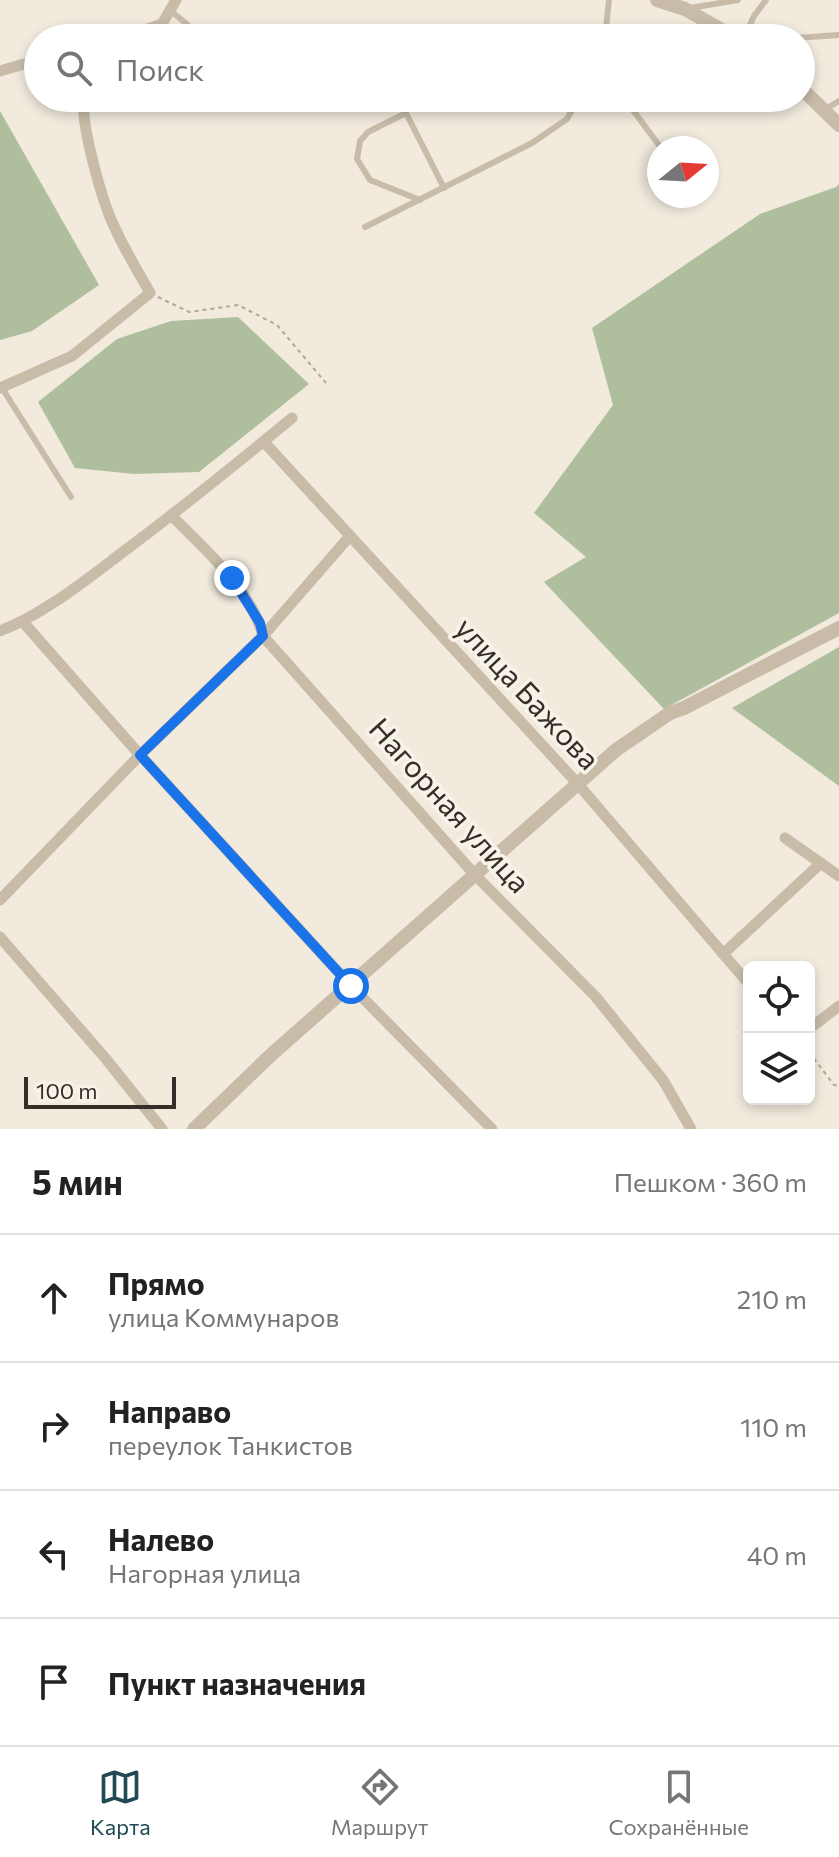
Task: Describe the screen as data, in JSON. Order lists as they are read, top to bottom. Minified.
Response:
{"streets":{"street":["улица Бажова","Нагорная улица"]},"scale_bar":"100 m","north":"right","page":{"search":"Поиск","scale":"100 m","heading":["5 мин","Пешком · 360 m"],"list":[["Прямо","улица Коммунаров","210 m"],["Направо","переулок Танкистов","110 m"],["Налево","Нагорная улица","40 m"],"Пункт назначения"],"nav":["Карта","Маршрут","Сохранённые"]}}
